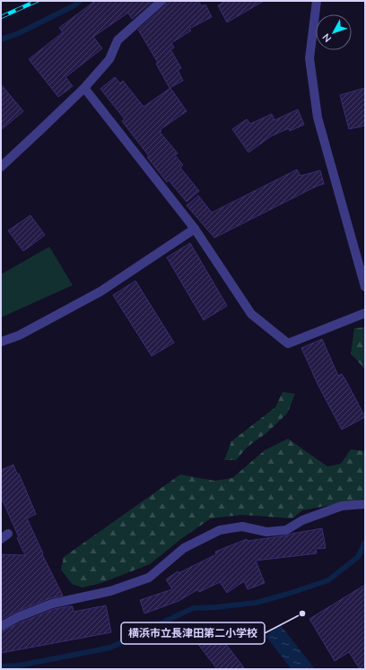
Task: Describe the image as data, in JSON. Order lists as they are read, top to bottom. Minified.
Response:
{"places":["横浜市立長津田第二小学校"],"north":"bottom left"}
